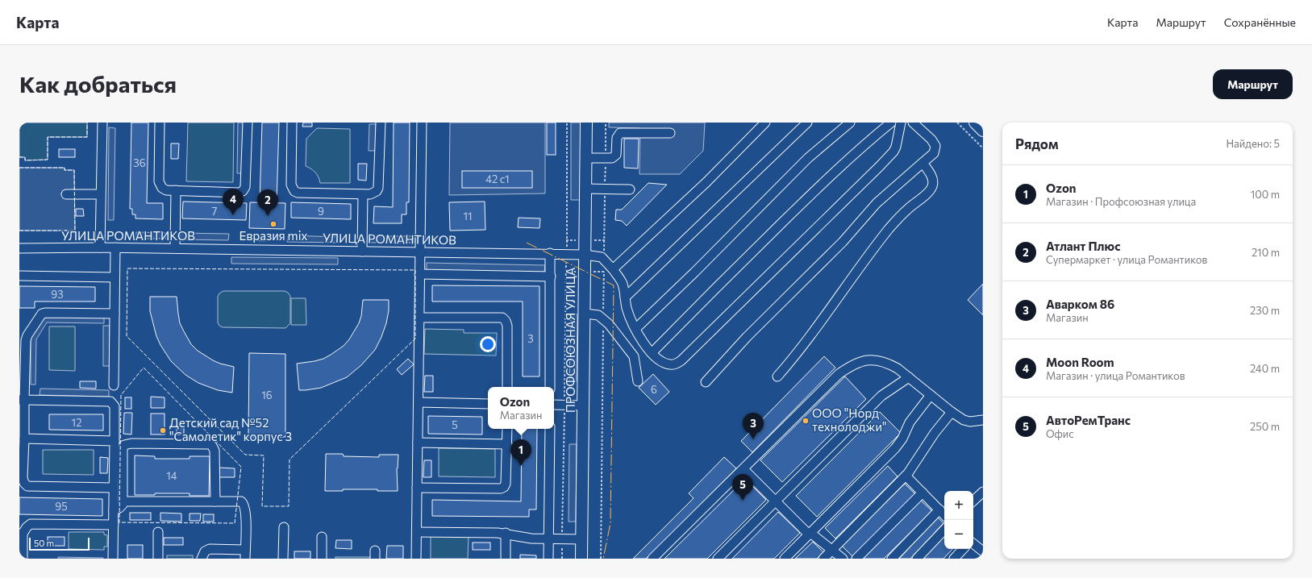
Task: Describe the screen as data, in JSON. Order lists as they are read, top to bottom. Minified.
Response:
{"streets":{"main road":["ПРОФСОЮЗНАЯ УЛИЦА"],"street":["УЛИЦА РОМАНТИКОВ"]},"crossings":[["УЛИЦА РОМАНТИКОВ","ПРОФСОЮЗНАЯ УЛИЦА"]],"places":["Евразия mix","ООО \"Норд технолоджи\"","Детский сад №52 \"Самолетик\" корпус 3"],"house_numbers":["36","42 с1","7","9","11","93","3","6","16","12","5","14","95"],"scale_bar":"50 m","page":{"header":"Карта","nav":["Карта","Маршрут","Сохранённые"],"buttons":"Маршрут","title":"Как добраться","heading":["Рядом","Найдено: 5"],"list":[{"mark":"1","name":"Ozon","note":"Магазин · Профсоюзная улица","value":"100 m"},{"mark":"2","name":"Атлант Плюс","note":"Супермаркет · улица Романтиков","value":"210 m"},{"mark":"3","name":"Аварком 86","note":"Магазин","value":"230 m"},{"mark":"4","name":"Moon Room","note":"Магазин · улица Романтиков","value":"240 m"},{"mark":"5","name":"АвтоРемТранс","note":"Офис","value":"250 m"}],"pins":["4","2","3","1","5"],"popup":["Ozon","Магазин"],"map_buttons":["+","−"],"scale":"50 m"}}
